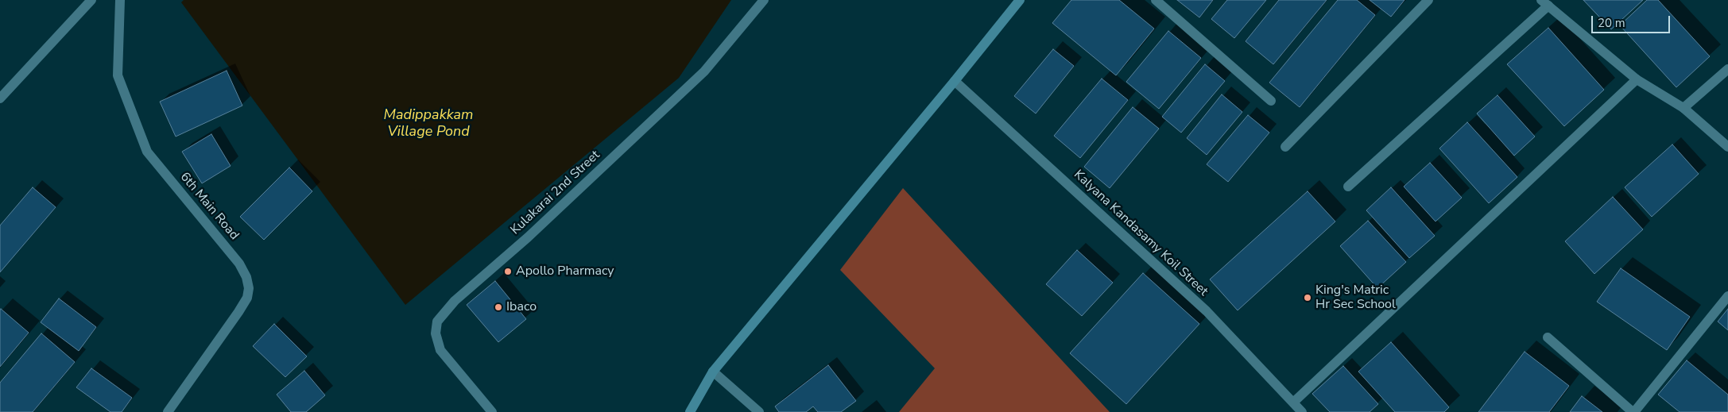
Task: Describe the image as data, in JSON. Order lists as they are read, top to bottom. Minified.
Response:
{"streets":{"street":["Kulakarai 2nd Street","6th Main Road","Kalyana Kandasamy Koil Street"]},"water":["Madippakkam Village Pond"],"places":["Apollo Pharmacy","King's Matric Hr Sec School","Ibaco"],"scale_bar":"20 m"}
